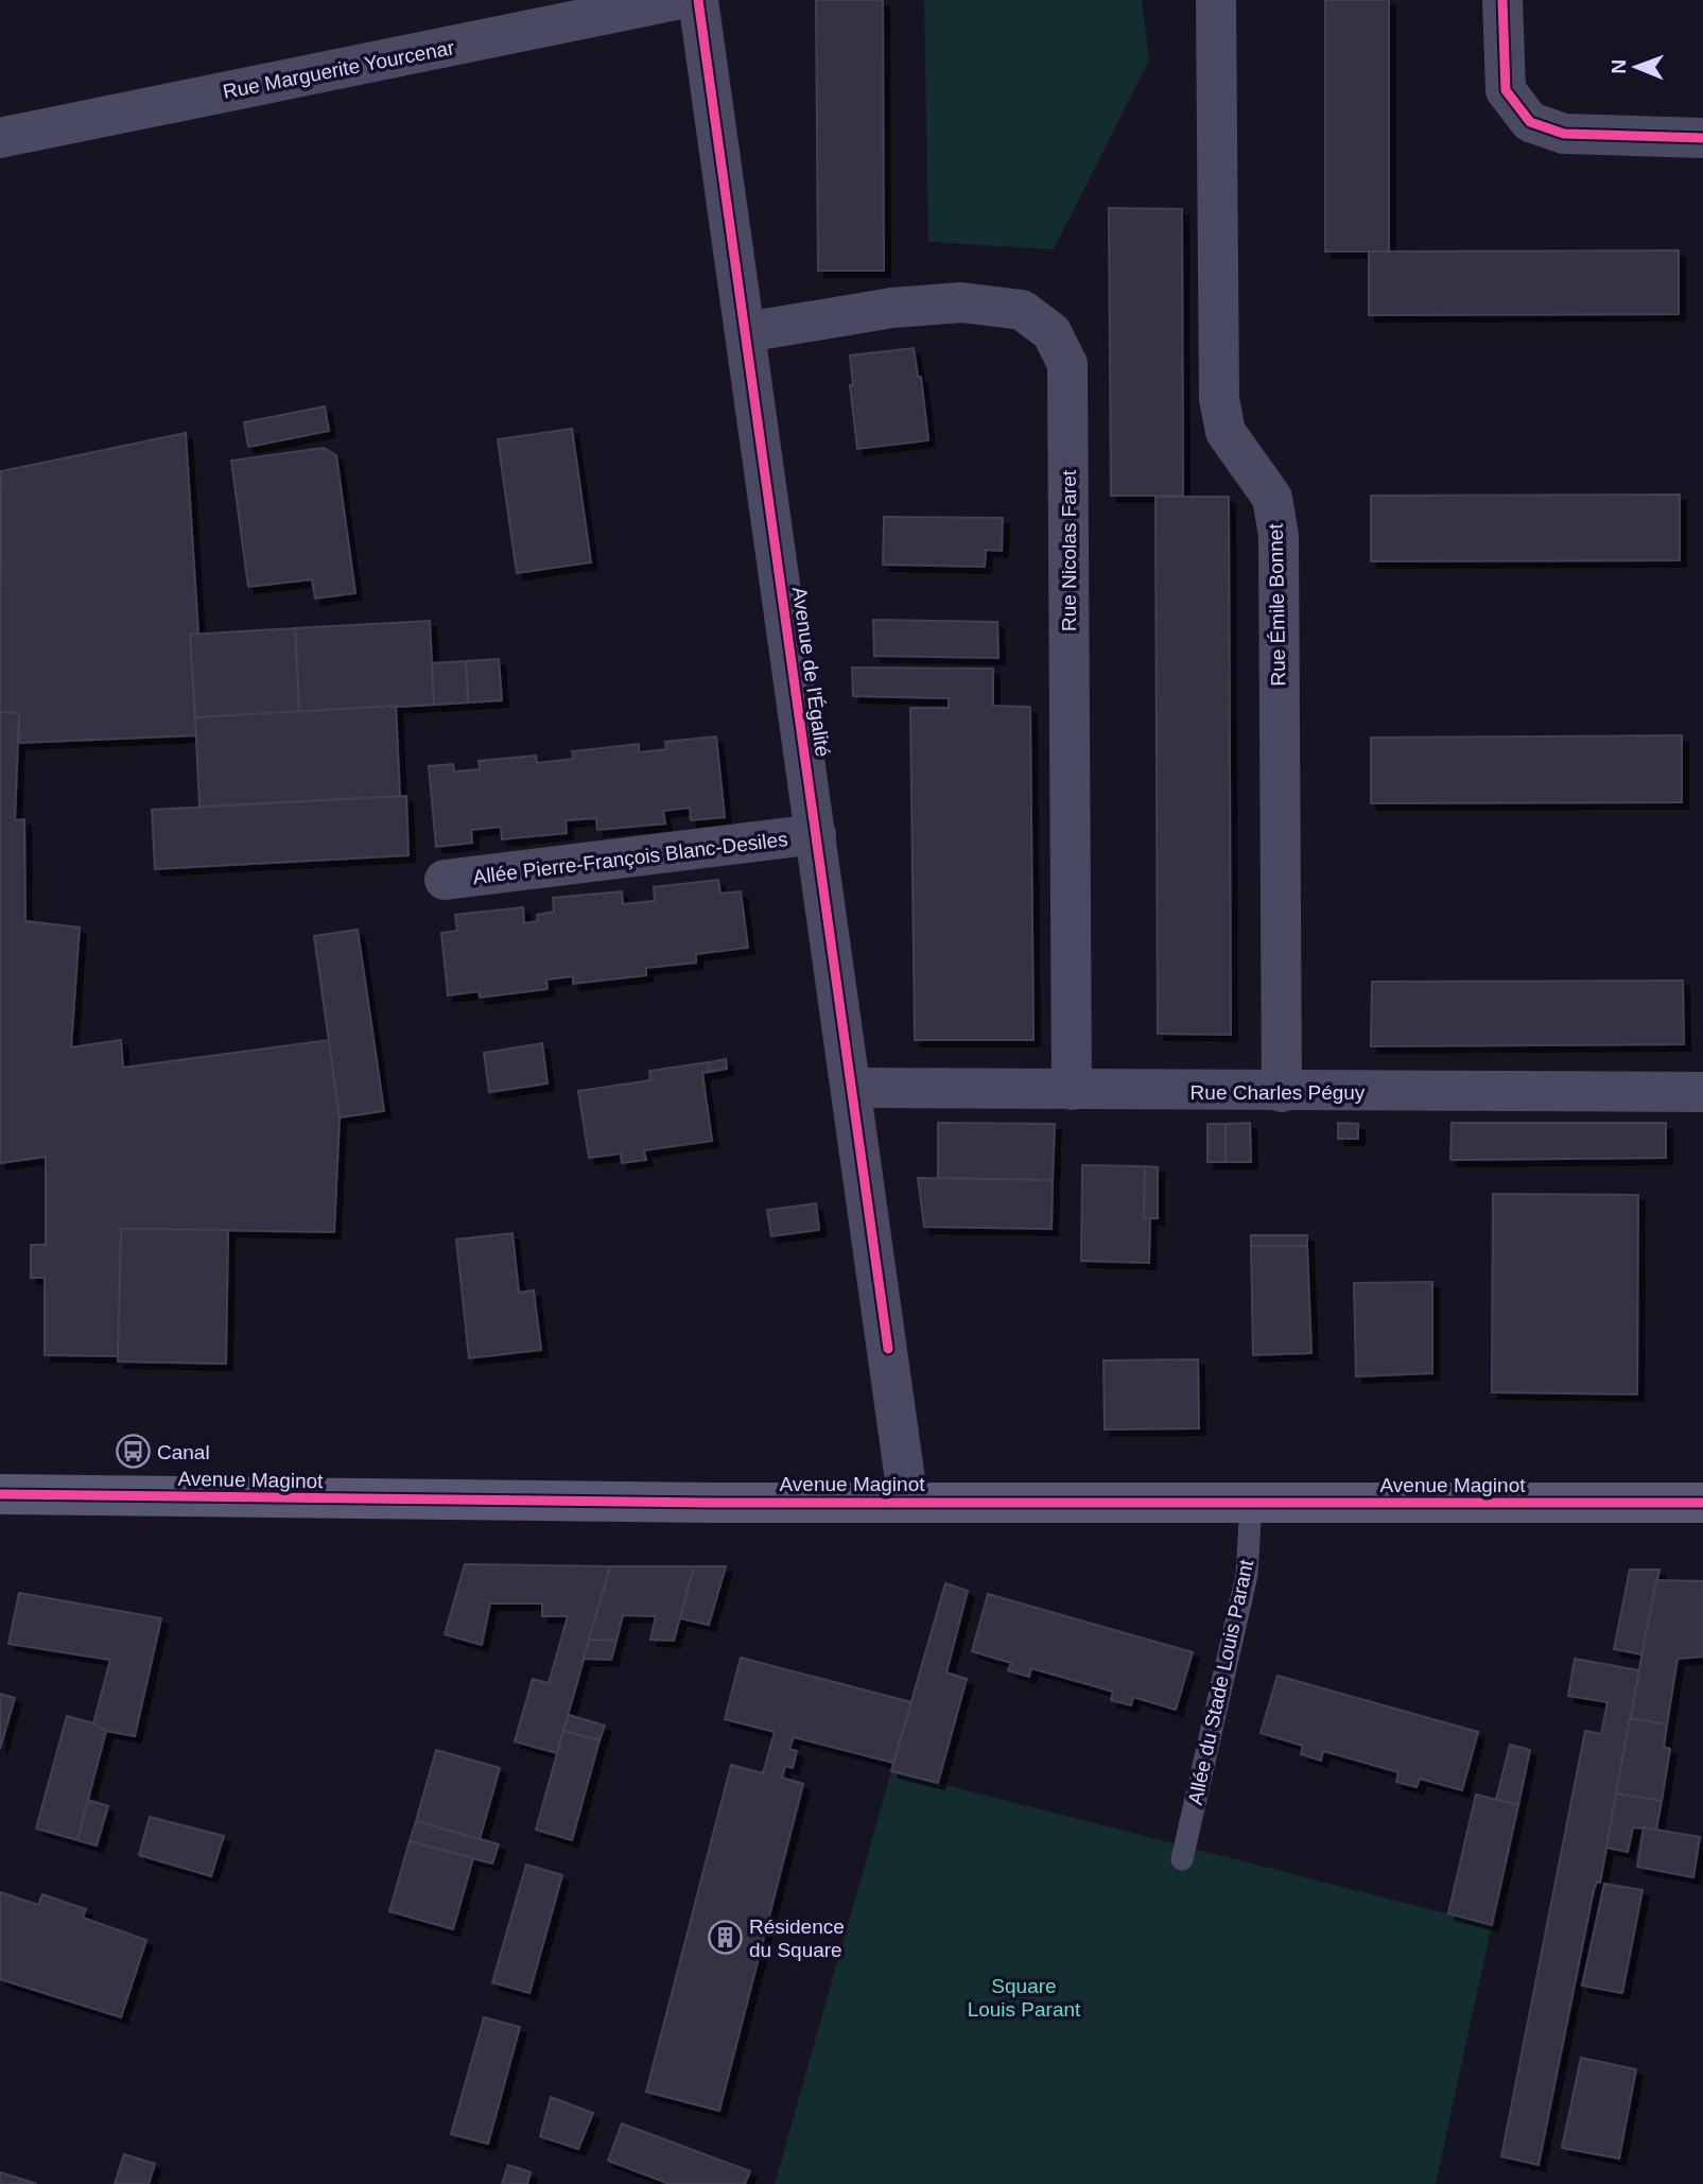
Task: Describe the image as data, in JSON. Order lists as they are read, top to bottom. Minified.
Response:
{"streets":{"main road":["Avenue Maginot"],"street":["Rue Marguerite Yourcenar","Rue Nicolas Faret","Rue Émile Bonnet","Avenue de l'Égalité","Allée Pierre-François Blanc-Desiles","Rue Charles Péguy"],"lane":["Allée du Stade Louis Parant"]},"crossings":[["Rue Nicolas Faret","Avenue de l'Égalité"],["Rue Nicolas Faret","Rue Charles Péguy"],["Rue Émile Bonnet","Rue Charles Péguy"],["Avenue de l'Égalité","Allée Pierre-François Blanc-Desiles"],["Avenue de l'Égalité","Rue Charles Péguy"],["Avenue de l'Égalité","Avenue Maginot"],["Avenue Maginot","Allée du Stade Louis Parant"]],"parks":["Square Louis Parant"],"places":{"bus stop":["Canal"],"building":["Résidence du Square"]},"north":"left"}
